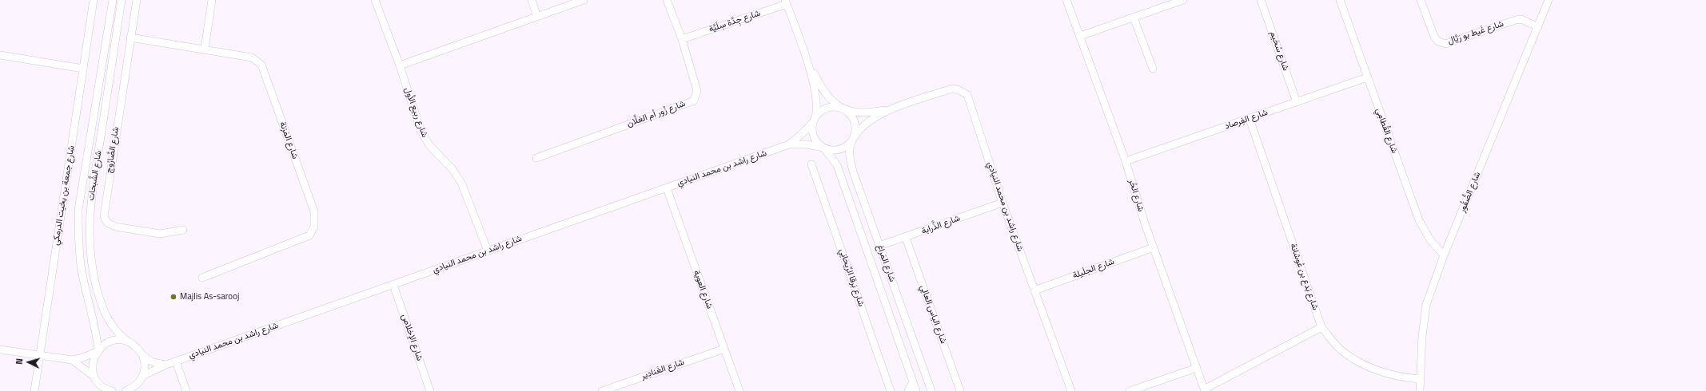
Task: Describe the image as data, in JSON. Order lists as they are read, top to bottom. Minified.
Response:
{"streets":{"street":["شارع جِدَّة سِلَيَّة","شارع غَيط بو رَيَّال","شارع سُحَيم","شارع ربيع الأول","شارع زُور أم الغلَّان","شارع الفِرصاد","شارع القُطامِي","شارع المَزنة","شارع الصَّارُوج","شارع راشد بن محمد النيادي","شارع الشَّبحات","شارع الصُّقُور","شارع جمعة بن بخيت الدرمكي","شارع الحُر","شارع الذَّرابة","شارع المَراغ","شارع الحِلَيلة","شارع بَدع بن عُوشانة","شارع بَرقا الرِّيحانِي","شارع العوية","شارع الياس العالِي","شارع الإخلاص","شارع الغَنادِير"]},"crossings":[["شارع جِدَّة سِلَيَّة","شارع زُور أم الغلَّان"],["شارع غَيط بو رَيَّال","شارع الصُّقُور"],["شارع سُحَيم","شارع الفِرصاد"],["شارع ربيع الأول","شارع راشد بن محمد النيادي"],["شارع الفِرصاد","شارع القُطامِي"],["شارع الفِرصاد","شارع الحُر"],["شارع الفِرصاد","شارع بَدع بن عُوشانة"],["شارع القُطامِي","شارع الصُّقُور"],["شارع المَزنة","شارع الصَّارُوج"],["شارع راشد بن محمد النيادي","شارع الشَّبحات"],["شارع راشد بن محمد النيادي","شارع الذَّرابة"],["شارع راشد بن محمد النيادي","شارع المَراغ"],["شارع راشد بن محمد النيادي","شارع الحِلَيلة"],["شارع راشد بن محمد النيادي","شارع العوية"],["شارع راشد بن محمد النيادي","شارع الإخلاص"],["شارع الصُّقُور","شارع بَدع بن عُوشانة"],["شارع الحُر","شارع الحِلَيلة"],["شارع الذَّرابة","شارع المَراغ"],["شارع الذَّرابة","شارع الياس العالِي"],["شارع العوية","شارع الغَنادِير"]],"places":["Majlis As-sarooj"],"north":"left"}
